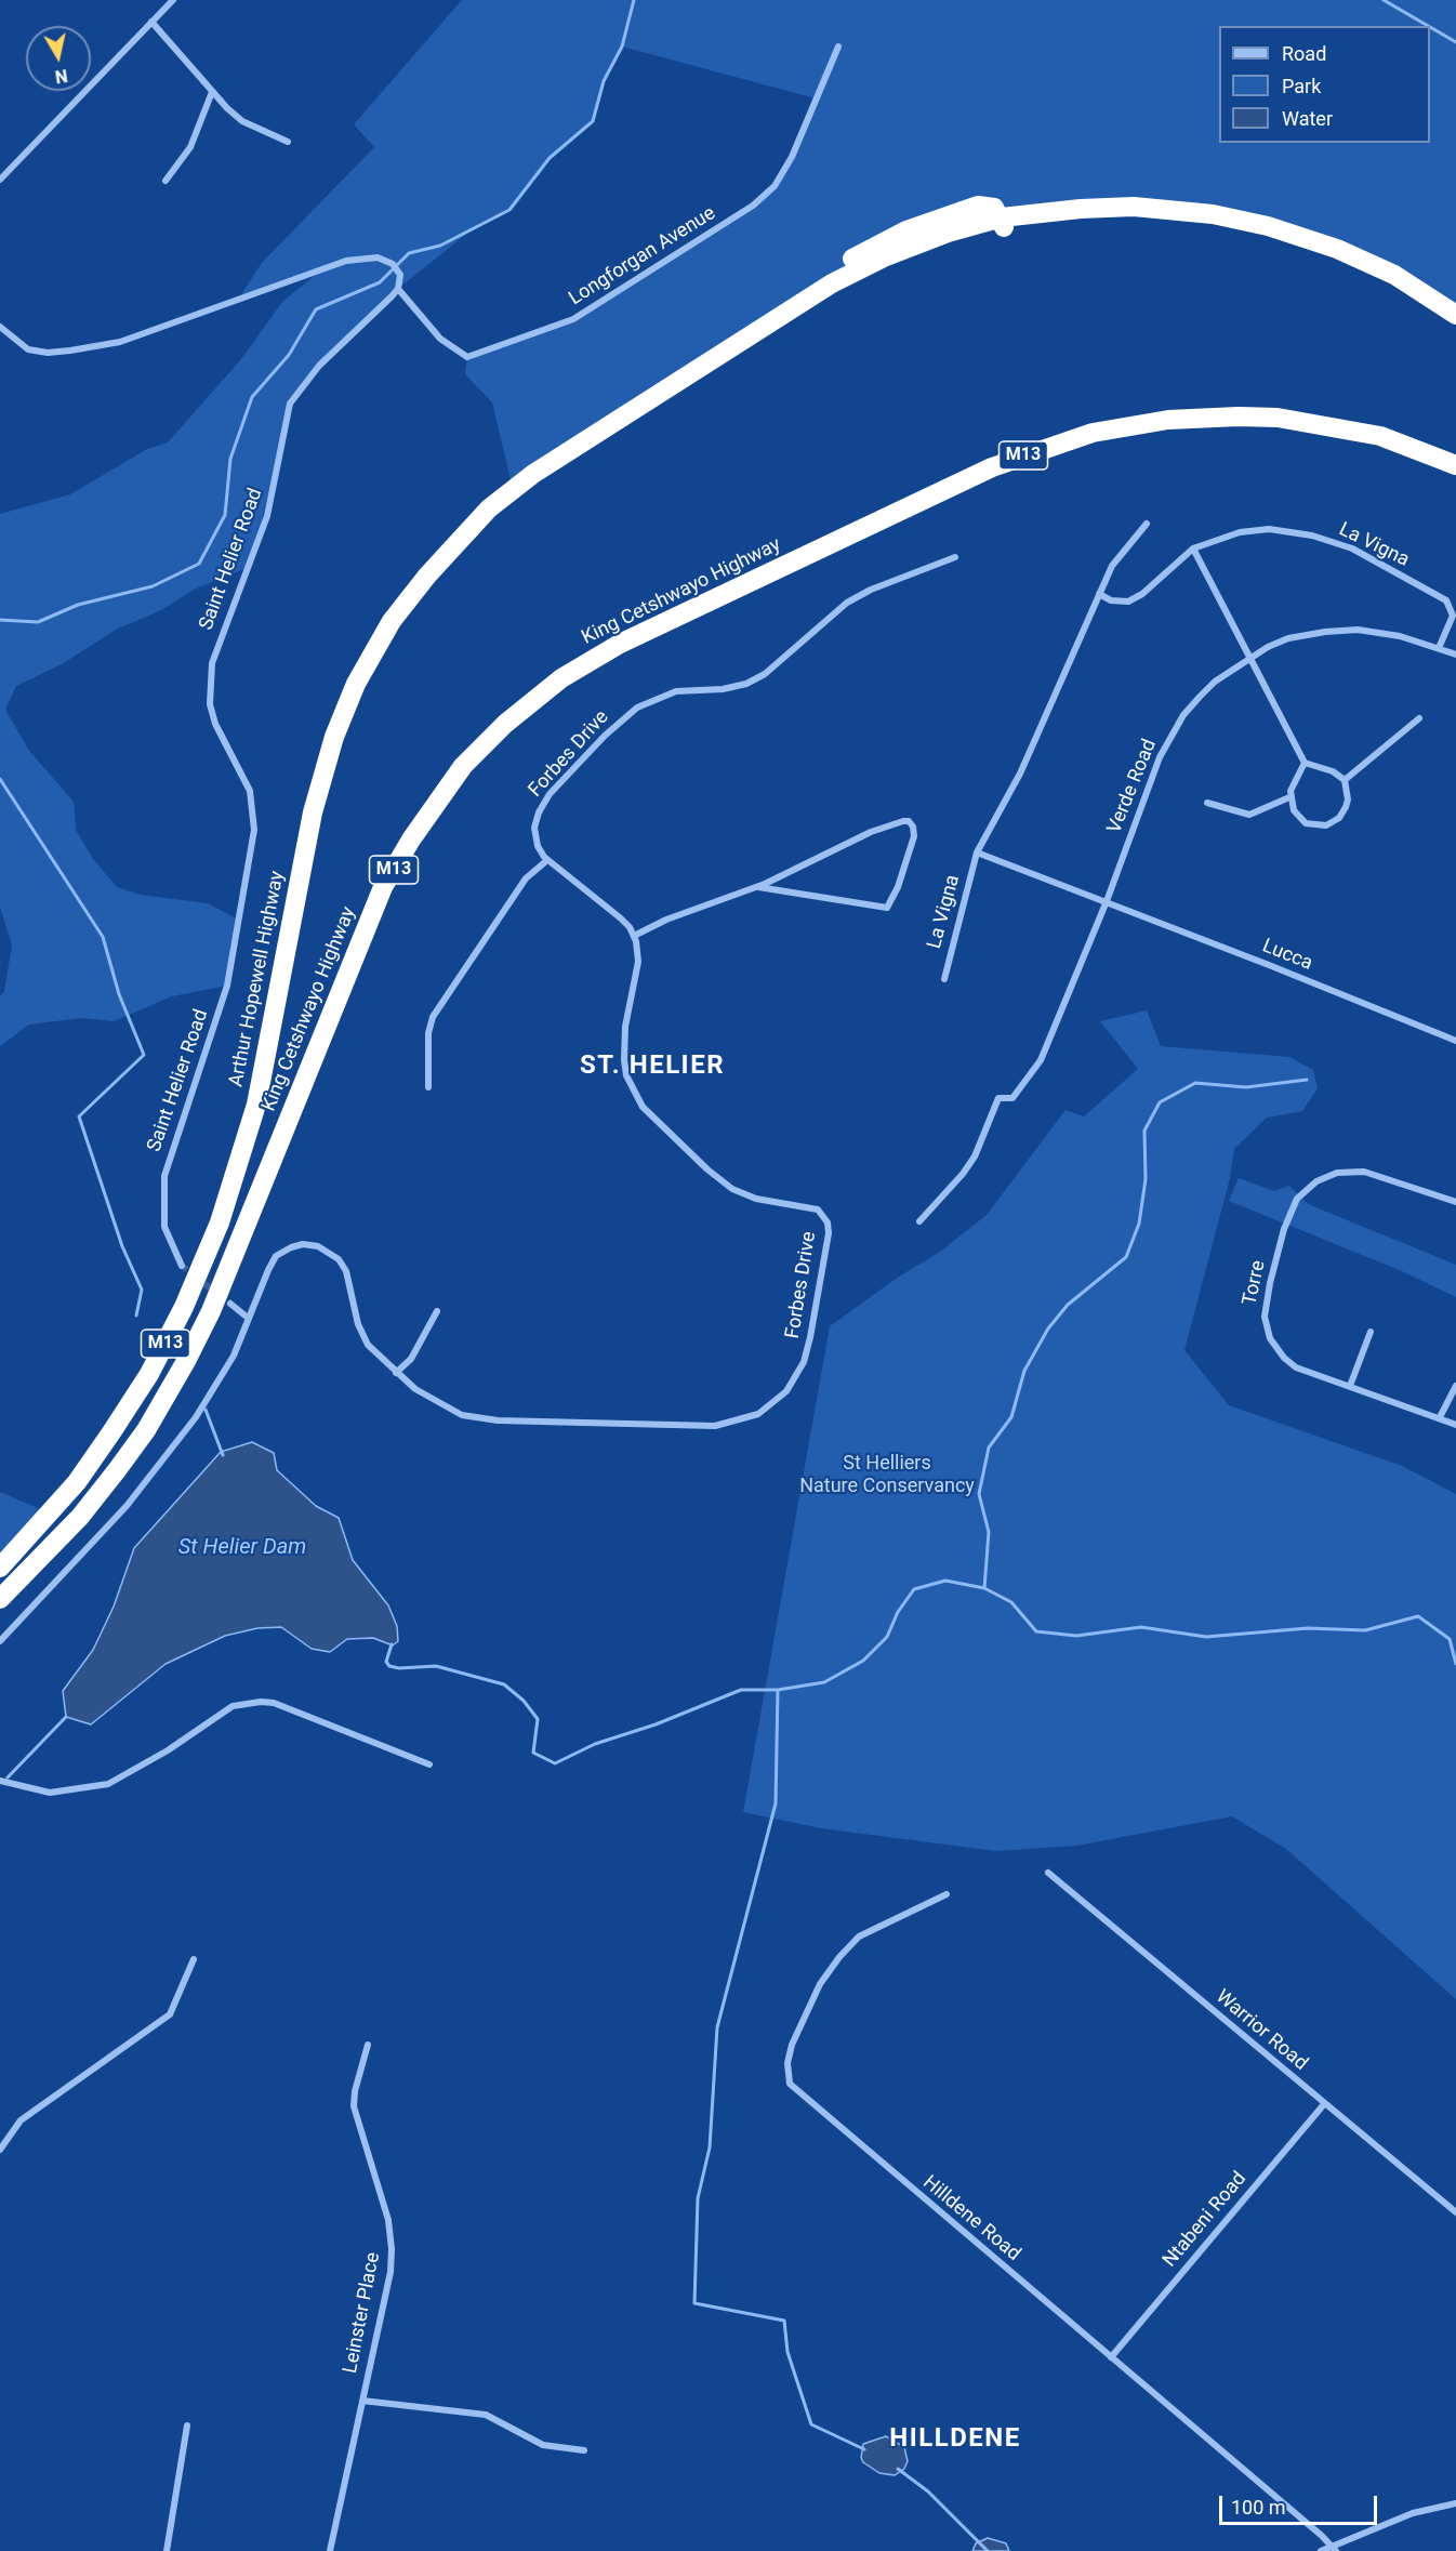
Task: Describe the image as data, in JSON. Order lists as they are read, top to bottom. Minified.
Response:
{"streets":{"highway":["M13","King Cetshwayo Highway","Arthur Hopewell Highway"],"street":["Longforgan Avenue","La Vigna","Saint Helier Road","Forbes Drive","Verde Road","Lucca","Torre","Warrior Road","Hilldene Road","Ntabeni Road","Leinster Place"]},"crossings":[["Longforgan Avenue","Saint Helier Road"],["La Vigna","Verde Road"],["La Vigna","Lucca"],["Verde Road","Lucca"],["Warrior Road","Ntabeni Road"],["Hilldene Road","Ntabeni Road"]],"districts":["ST. HELIER","HILLDENE"],"water":["St Helier Dam"],"parks":["St Helliers Nature Conservancy"],"legend":["Road","Park","Water"],"scale_bar":"100 m","north":"bottom"}
